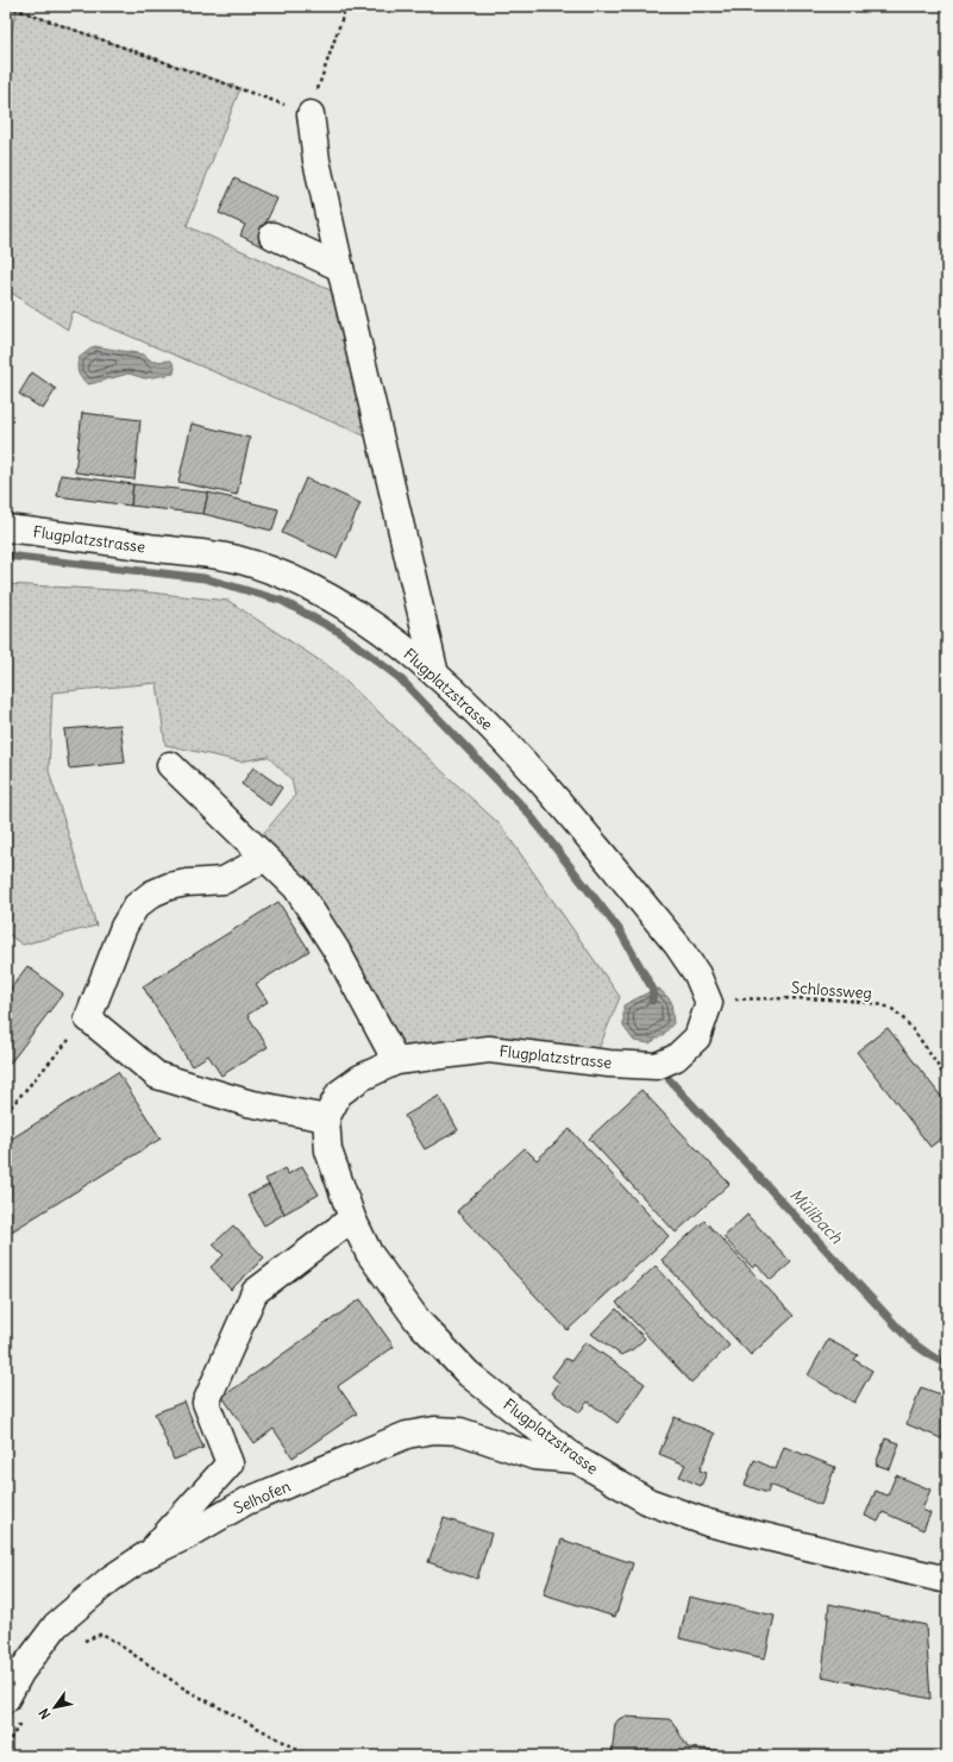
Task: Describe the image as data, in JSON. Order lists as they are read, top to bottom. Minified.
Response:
{"streets":{"street":["Flugplatzstrasse","Selhofen"],"path":["Schlossweg"]},"crossings":[["Flugplatzstrasse","Schlossweg"],["Flugplatzstrasse","Selhofen"]],"water":["Mülibach"],"north":"bottom left"}
